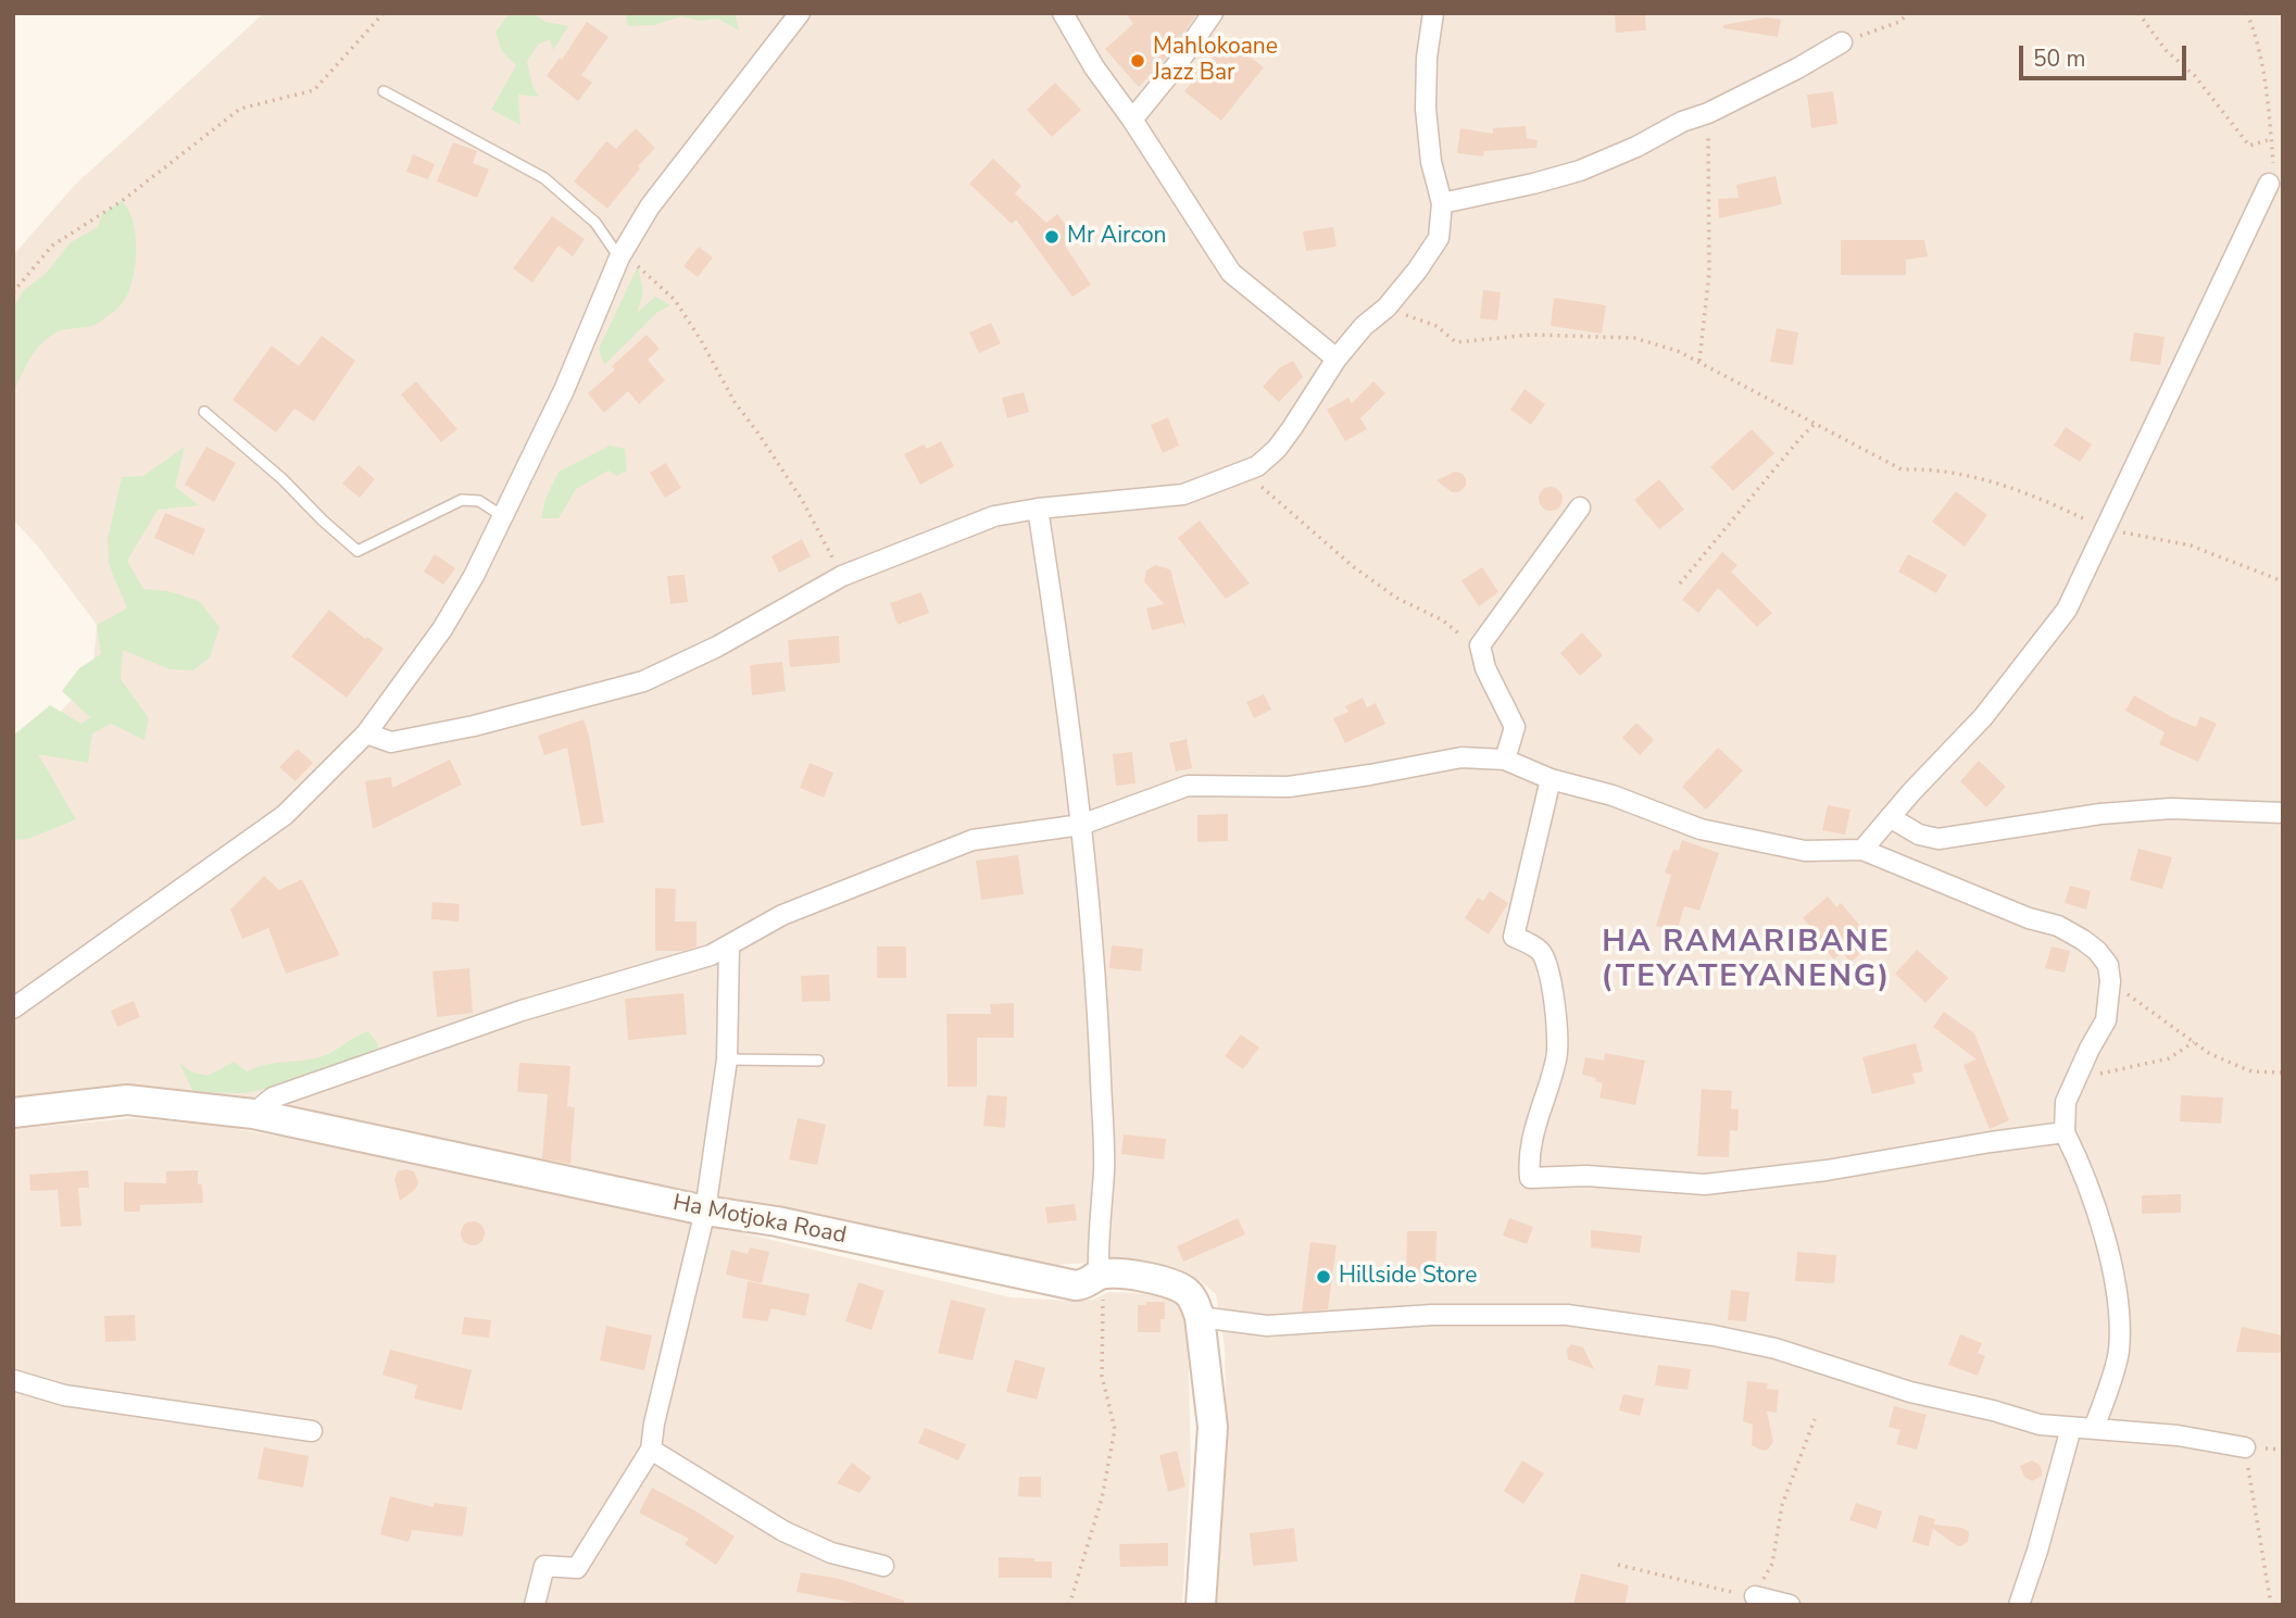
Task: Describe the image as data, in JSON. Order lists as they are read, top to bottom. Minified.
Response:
{"streets":{"street":["Ha Motjoka Road"]},"districts":["HA RAMARIBANE (TEYATEYANENG)"],"places":["Mahlokoane Jazz Bar","Mr Aircon","Hillside Store"],"scale_bar":"50 m"}
